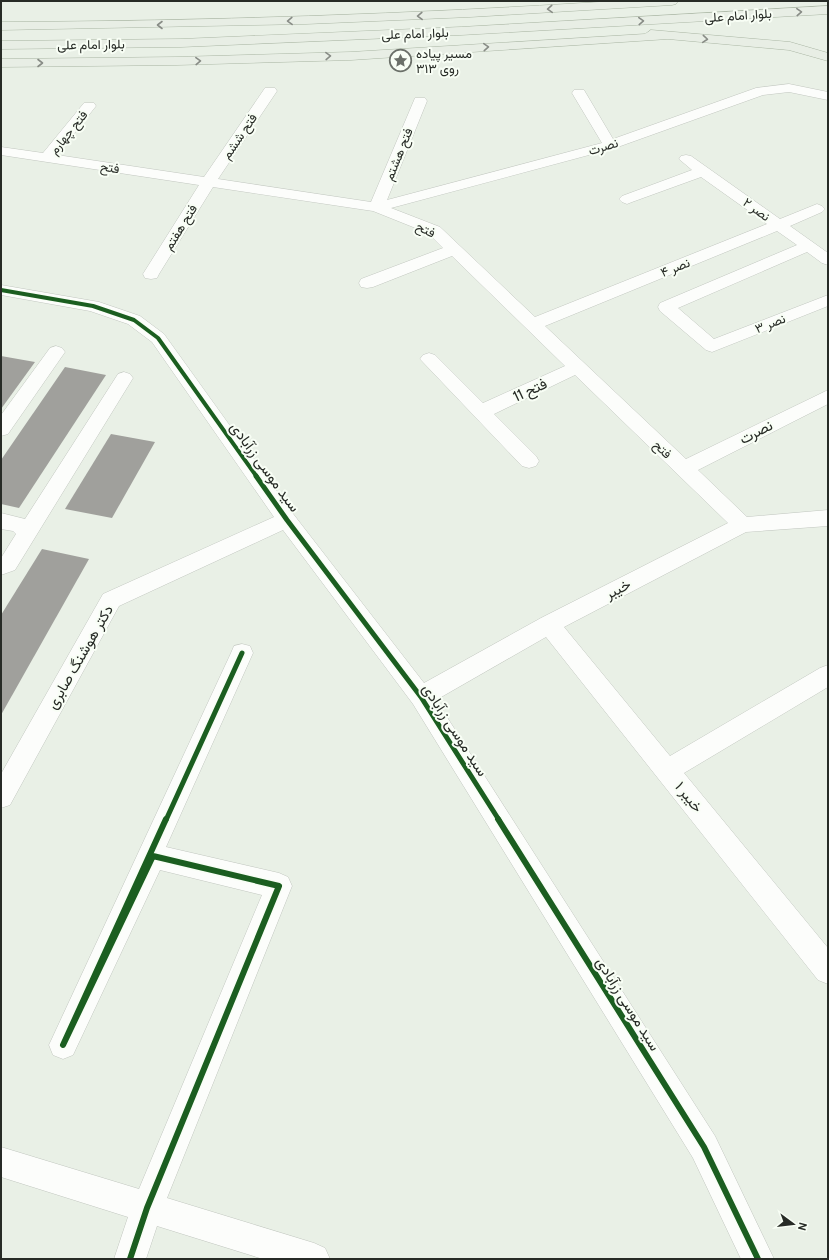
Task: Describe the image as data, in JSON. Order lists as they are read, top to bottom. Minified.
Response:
{"streets":{"main road":["بلوار امام علی"],"street":["فتح چهارم","فتح ششم","نصرت","فتح هشتم","فتح","نصر ۲","فتح هفتم","نصر ۴","نصر ۳","فتح 11","سید موسی زرآبادی","خیبر","دکتر هوشنگ صابری","خیبر ۱"]},"crossings":[["فتح چهارم","فتح"],["فتح ششم","فتح"],["فتح ششم","فتح هفتم"],["نصرت","فتح هشتم"],["نصرت","فتح"],["فتح هشتم","فتح"],["فتح","فتح هفتم"],["فتح","نصر ۴"],["فتح","فتح 11"],["فتح","خیبر"],["نصر ۲","نصر ۴"],["نصر ۲","نصر ۳"],["سید موسی زرآبادی","خیبر"],["سید موسی زرآبادی","دکتر هوشنگ صابری"],["خیبر","خیبر ۱"]],"places":{"place":["مسیر پیاده روی ۳۱۳"]},"north":"right"}
